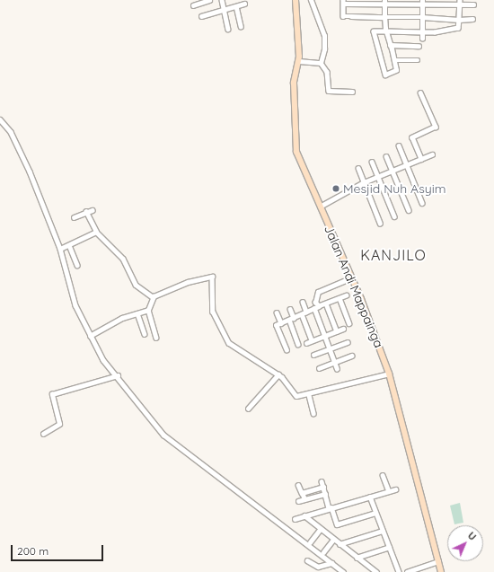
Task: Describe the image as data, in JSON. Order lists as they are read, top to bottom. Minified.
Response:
{"streets":{"main road":["Jalan Andi Mappainga"]},"districts":["KANJILO"],"places":["Mesjid Nuh Asyim"],"scale_bar":"200 m","north":"top right"}
